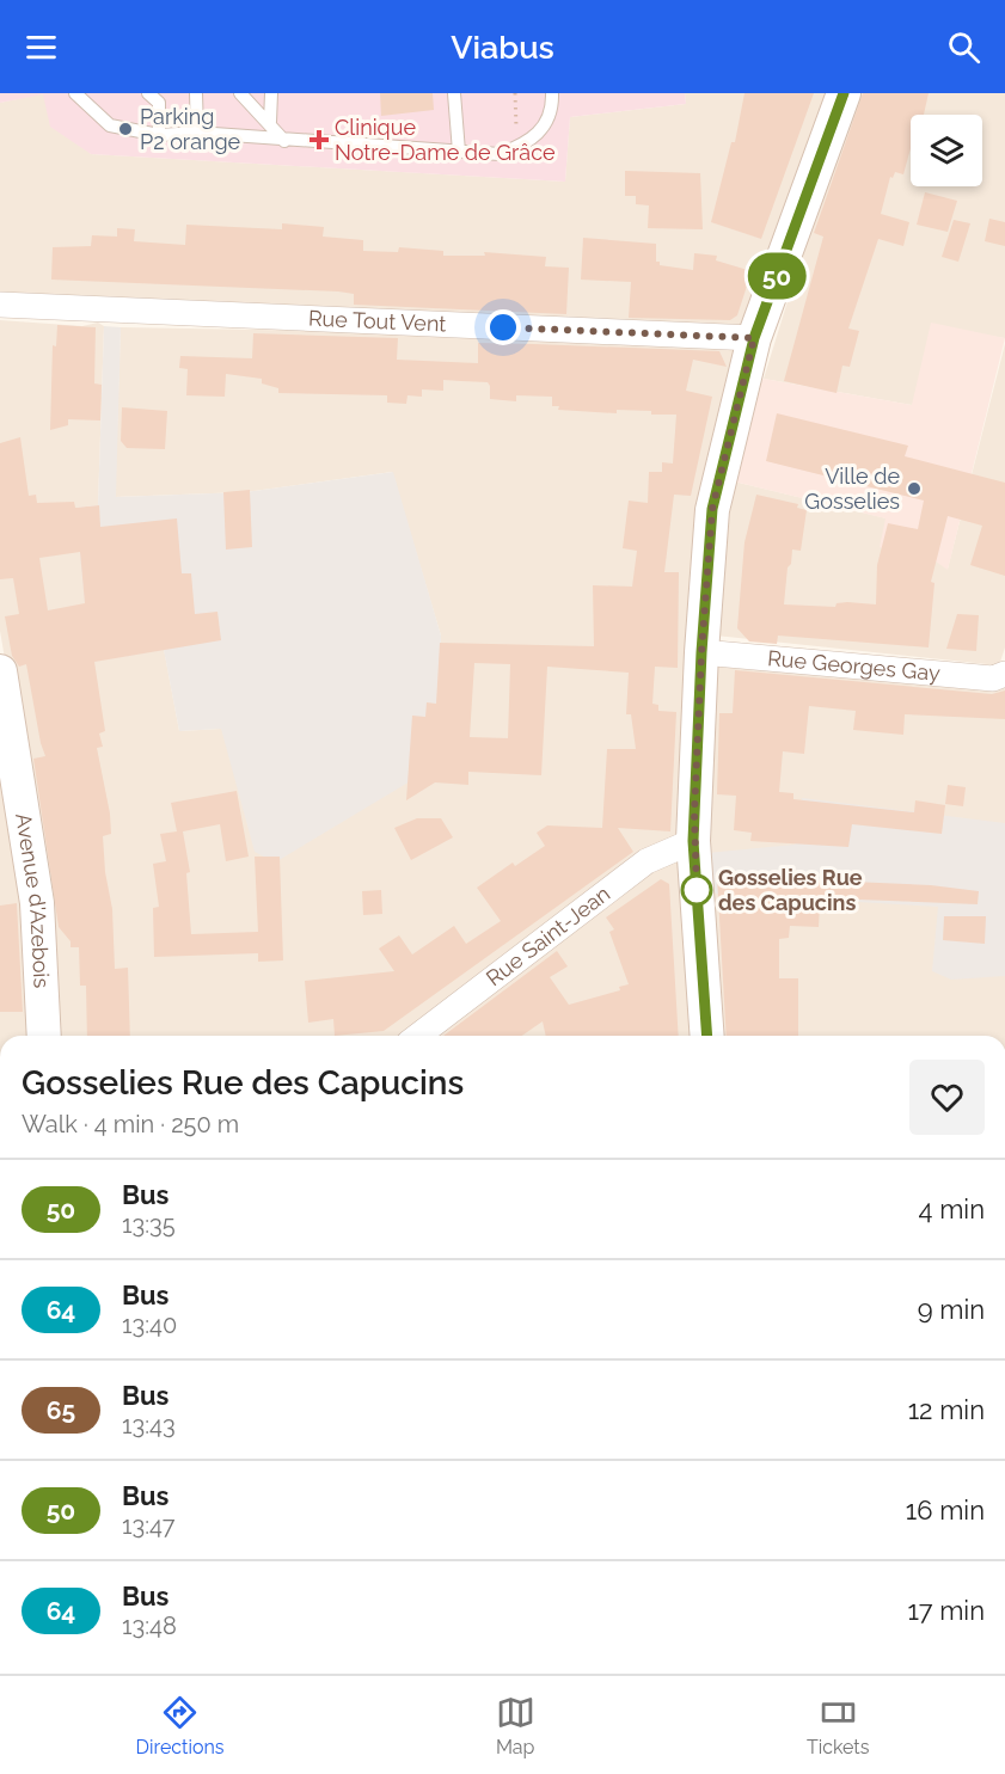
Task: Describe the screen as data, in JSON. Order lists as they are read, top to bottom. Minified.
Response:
{"streets":{"main road":["Avenue d'Azebois"],"street":["Rue Tout Vent","Rue Georges Gay","Rue Saint-Jean"]},"places":{"other":["Parking P2 orange","Ville de Gosselies","Gosselies Rue des Capucins"],"health":["Clinique Notre-Dame de Grâce"]},"lines":["bus line 50"],"page":{"header":"Viabus","on_map":"50","heading":["Gosselies Rue des Capucins","Walk · 4 min · 250 m"],"list":[{"mark":"50","name":"Bus","note":"13:35","value":"4 min"},{"mark":"64","name":"Bus","note":"13:40","value":"9 min"},{"mark":"65","name":"Bus","note":"13:43","value":"12 min"},{"mark":"50","name":"Bus","note":"13:47","value":"16 min"},{"mark":"64","name":"Bus","note":"13:48","value":"17 min"}],"tabs":["Directions","Map","Tickets"]}}
